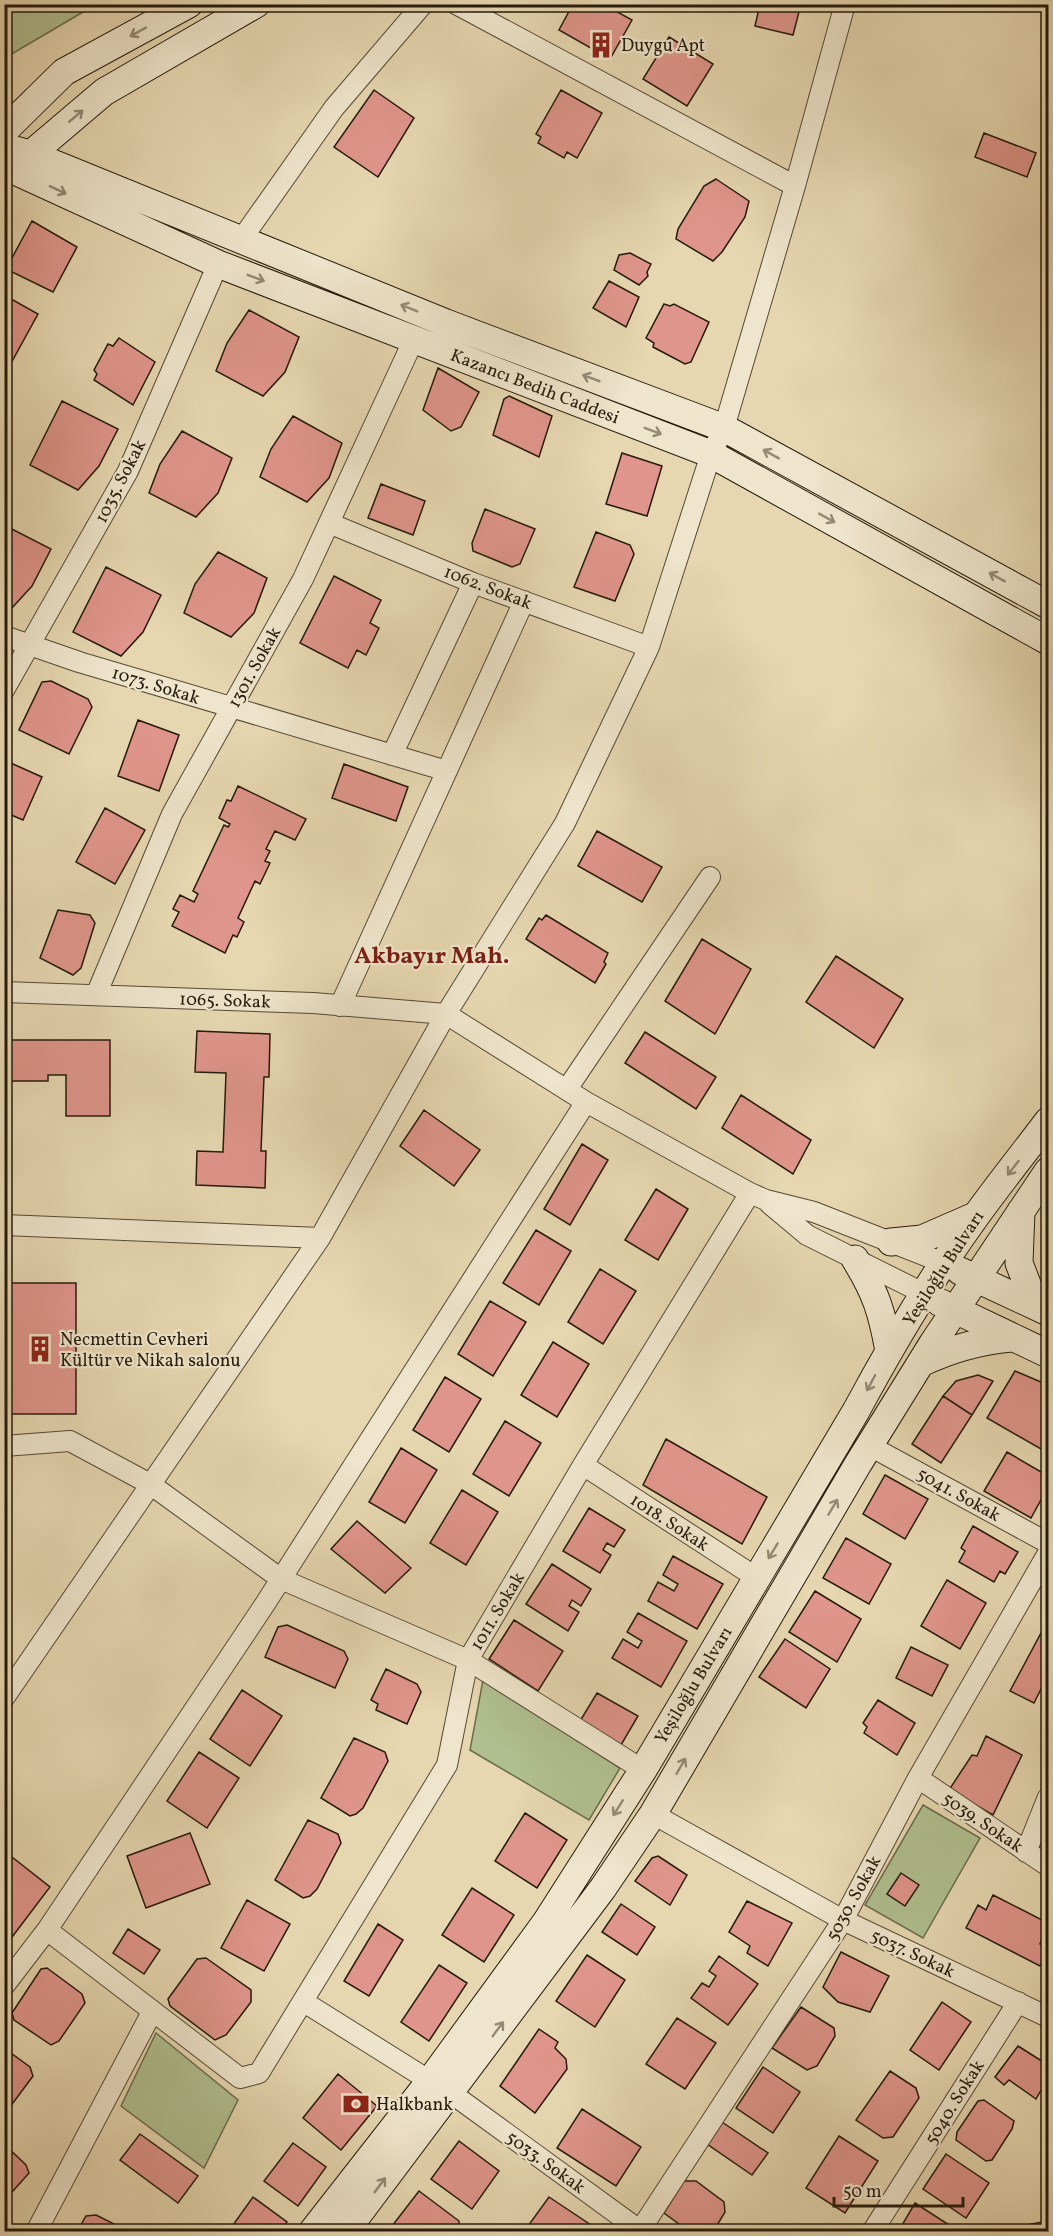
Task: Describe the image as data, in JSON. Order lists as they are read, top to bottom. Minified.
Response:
{"streets":{"main road":["Kazancı Bedih Caddesi","Yeşiloğlu Bulvarı"],"street":["1035. Sokak","1062. Sokak","1301. Sokak","1073. Sokak","1065. Sokak","5041. Sokak","1018. Sokak","1011. Sokak","5039. Sokak","5030. Sokak","5037. Sokak","5040. Sokak","5033. Sokak"]},"crossings":[["Kazancı Bedih Caddesi","1035. Sokak"],["Kazancı Bedih Caddesi","1301. Sokak"],["1035. Sokak","1073. Sokak"],["1062. Sokak","1301. Sokak"],["1301. Sokak","1073. Sokak"],["1301. Sokak","1065. Sokak"],["Yeşiloğlu Bulvarı","5041. Sokak"],["Yeşiloğlu Bulvarı","1018. Sokak"],["Yeşiloğlu Bulvarı","5037. Sokak"],["Yeşiloğlu Bulvarı","5033. Sokak"],["1018. Sokak","1011. Sokak"],["1011. Sokak","5033. Sokak"],["5039. Sokak","5030. Sokak"],["5030. Sokak","5037. Sokak"],["5030. Sokak","5033. Sokak"],["5037. Sokak","5040. Sokak"]],"districts":["Akbayır Mah."],"places":{"building":["Duygu Apt","Necmettin Cevheri Kültür ve Nikah salonu"],"bank":["Halkbank"]},"scale_bar":"50 m"}
